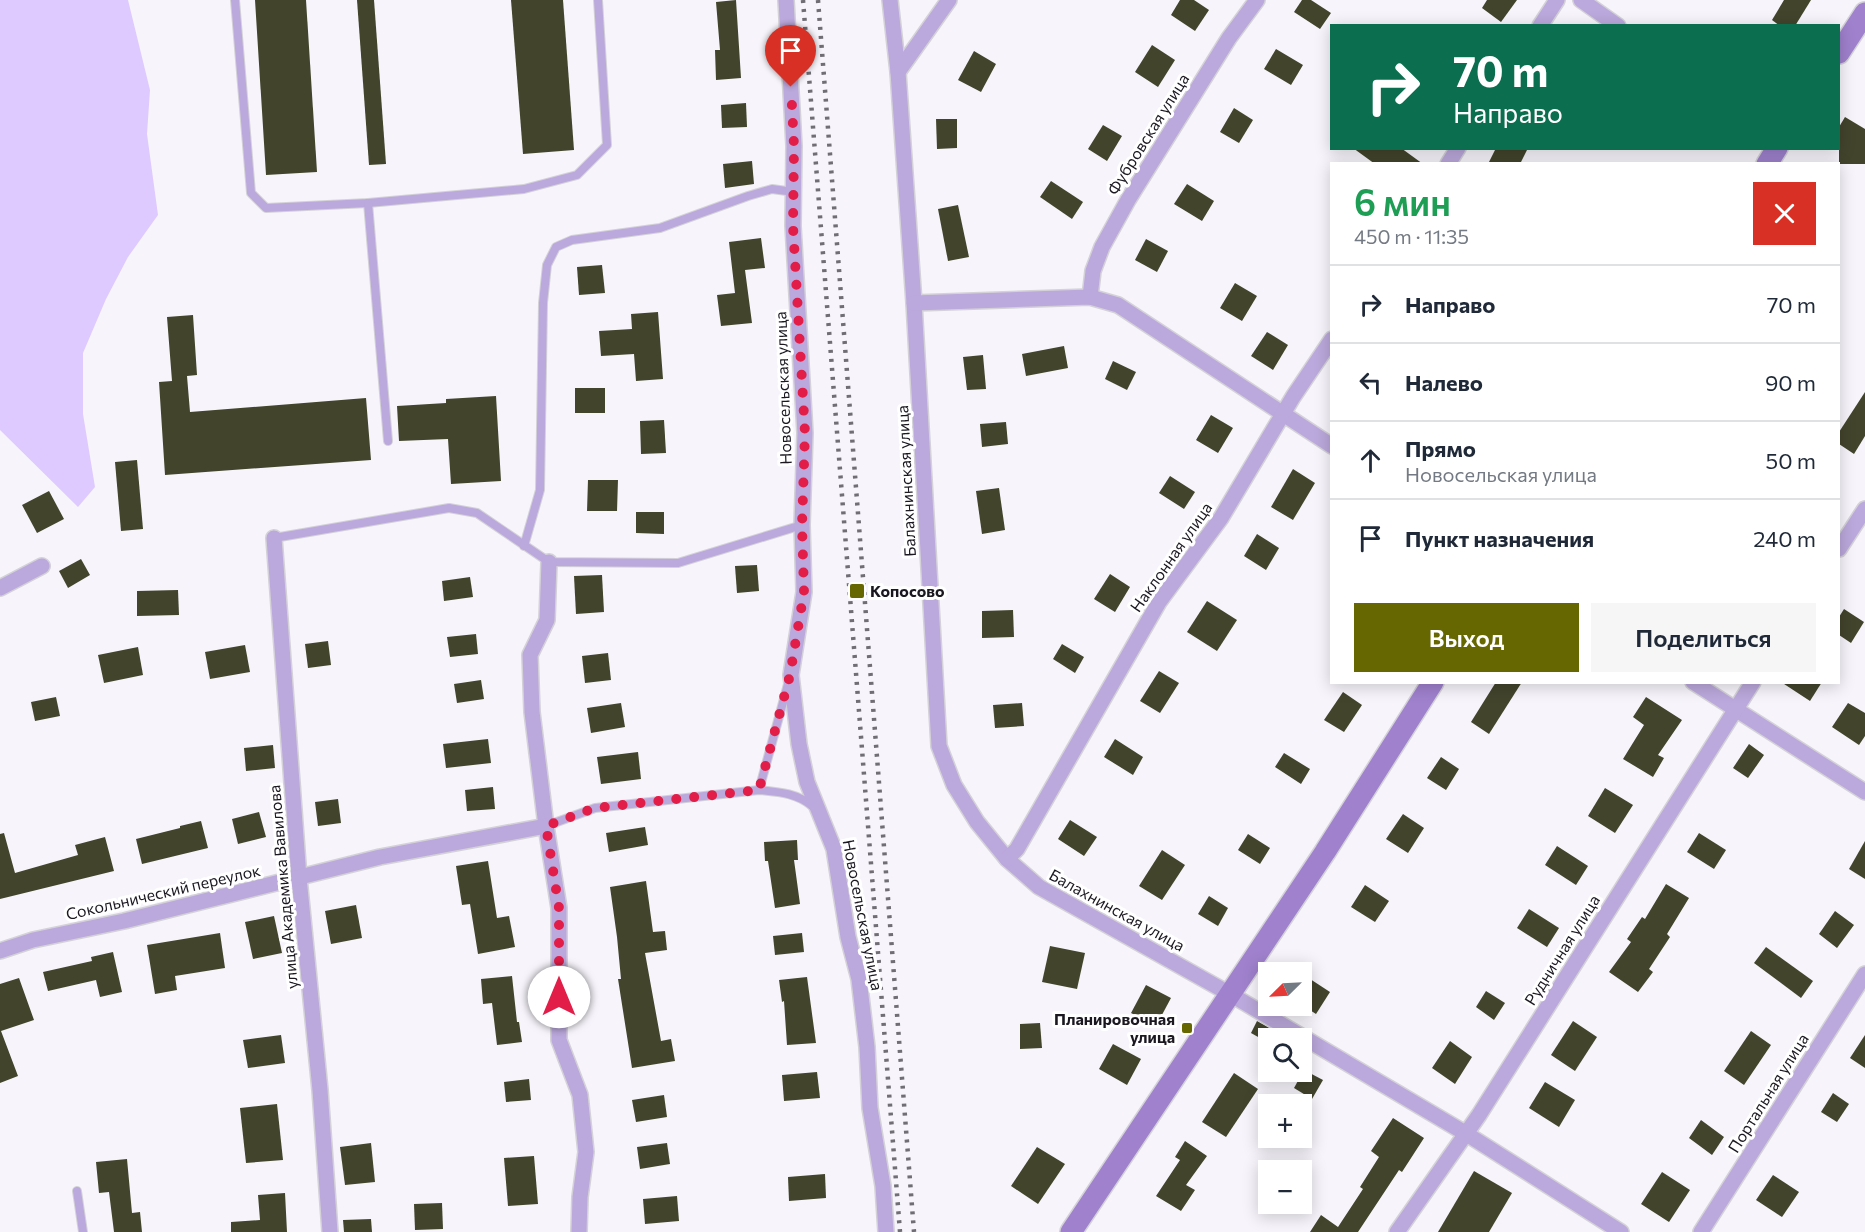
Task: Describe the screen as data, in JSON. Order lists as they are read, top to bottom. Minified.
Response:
{"streets":{"street":["Фубровская улица","Новосельская улица","Балахнинская улица","Наклонная улица","улица Академика Вавилова","Сокольнический переулок","Рудничная улица","Портальная улица"]},"crossings":[["Балахнинская улица","Наклонная улица"],["Балахнинская улица","Рудничная улица"],["улица Академика Вавилова","Сокольнический переулок"]],"places":{"transit":["Копосово","Планировочная улица"]},"north":"bottom left","page":{"turn":["70 m","Направо"],"heading":["6 мин","450 m · 11:35"],"list":[{"name":"Направо","value":"70 m"},{"name":"Налево","value":"90 m"},{"name":"Прямо","note":"Новосельская улица","value":"50 m"},{"name":"Пункт назначения","value":"240 m"}],"buttons":["Выход","Поделиться"],"map_buttons":["+","−"]}}
